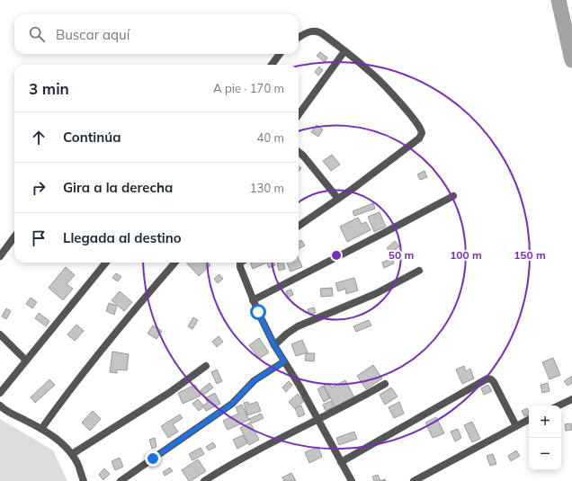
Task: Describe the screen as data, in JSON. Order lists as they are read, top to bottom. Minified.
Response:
{"page":{"search":"Buscar aquí","heading":["3 min","A pie · 170 m"],"list":[["Continúa","40 m"],["Gira a la derecha","130 m"],"Llegada al destino"],"map_buttons":["+","−"]},"rings":["50 m","100 m","150 m"]}
